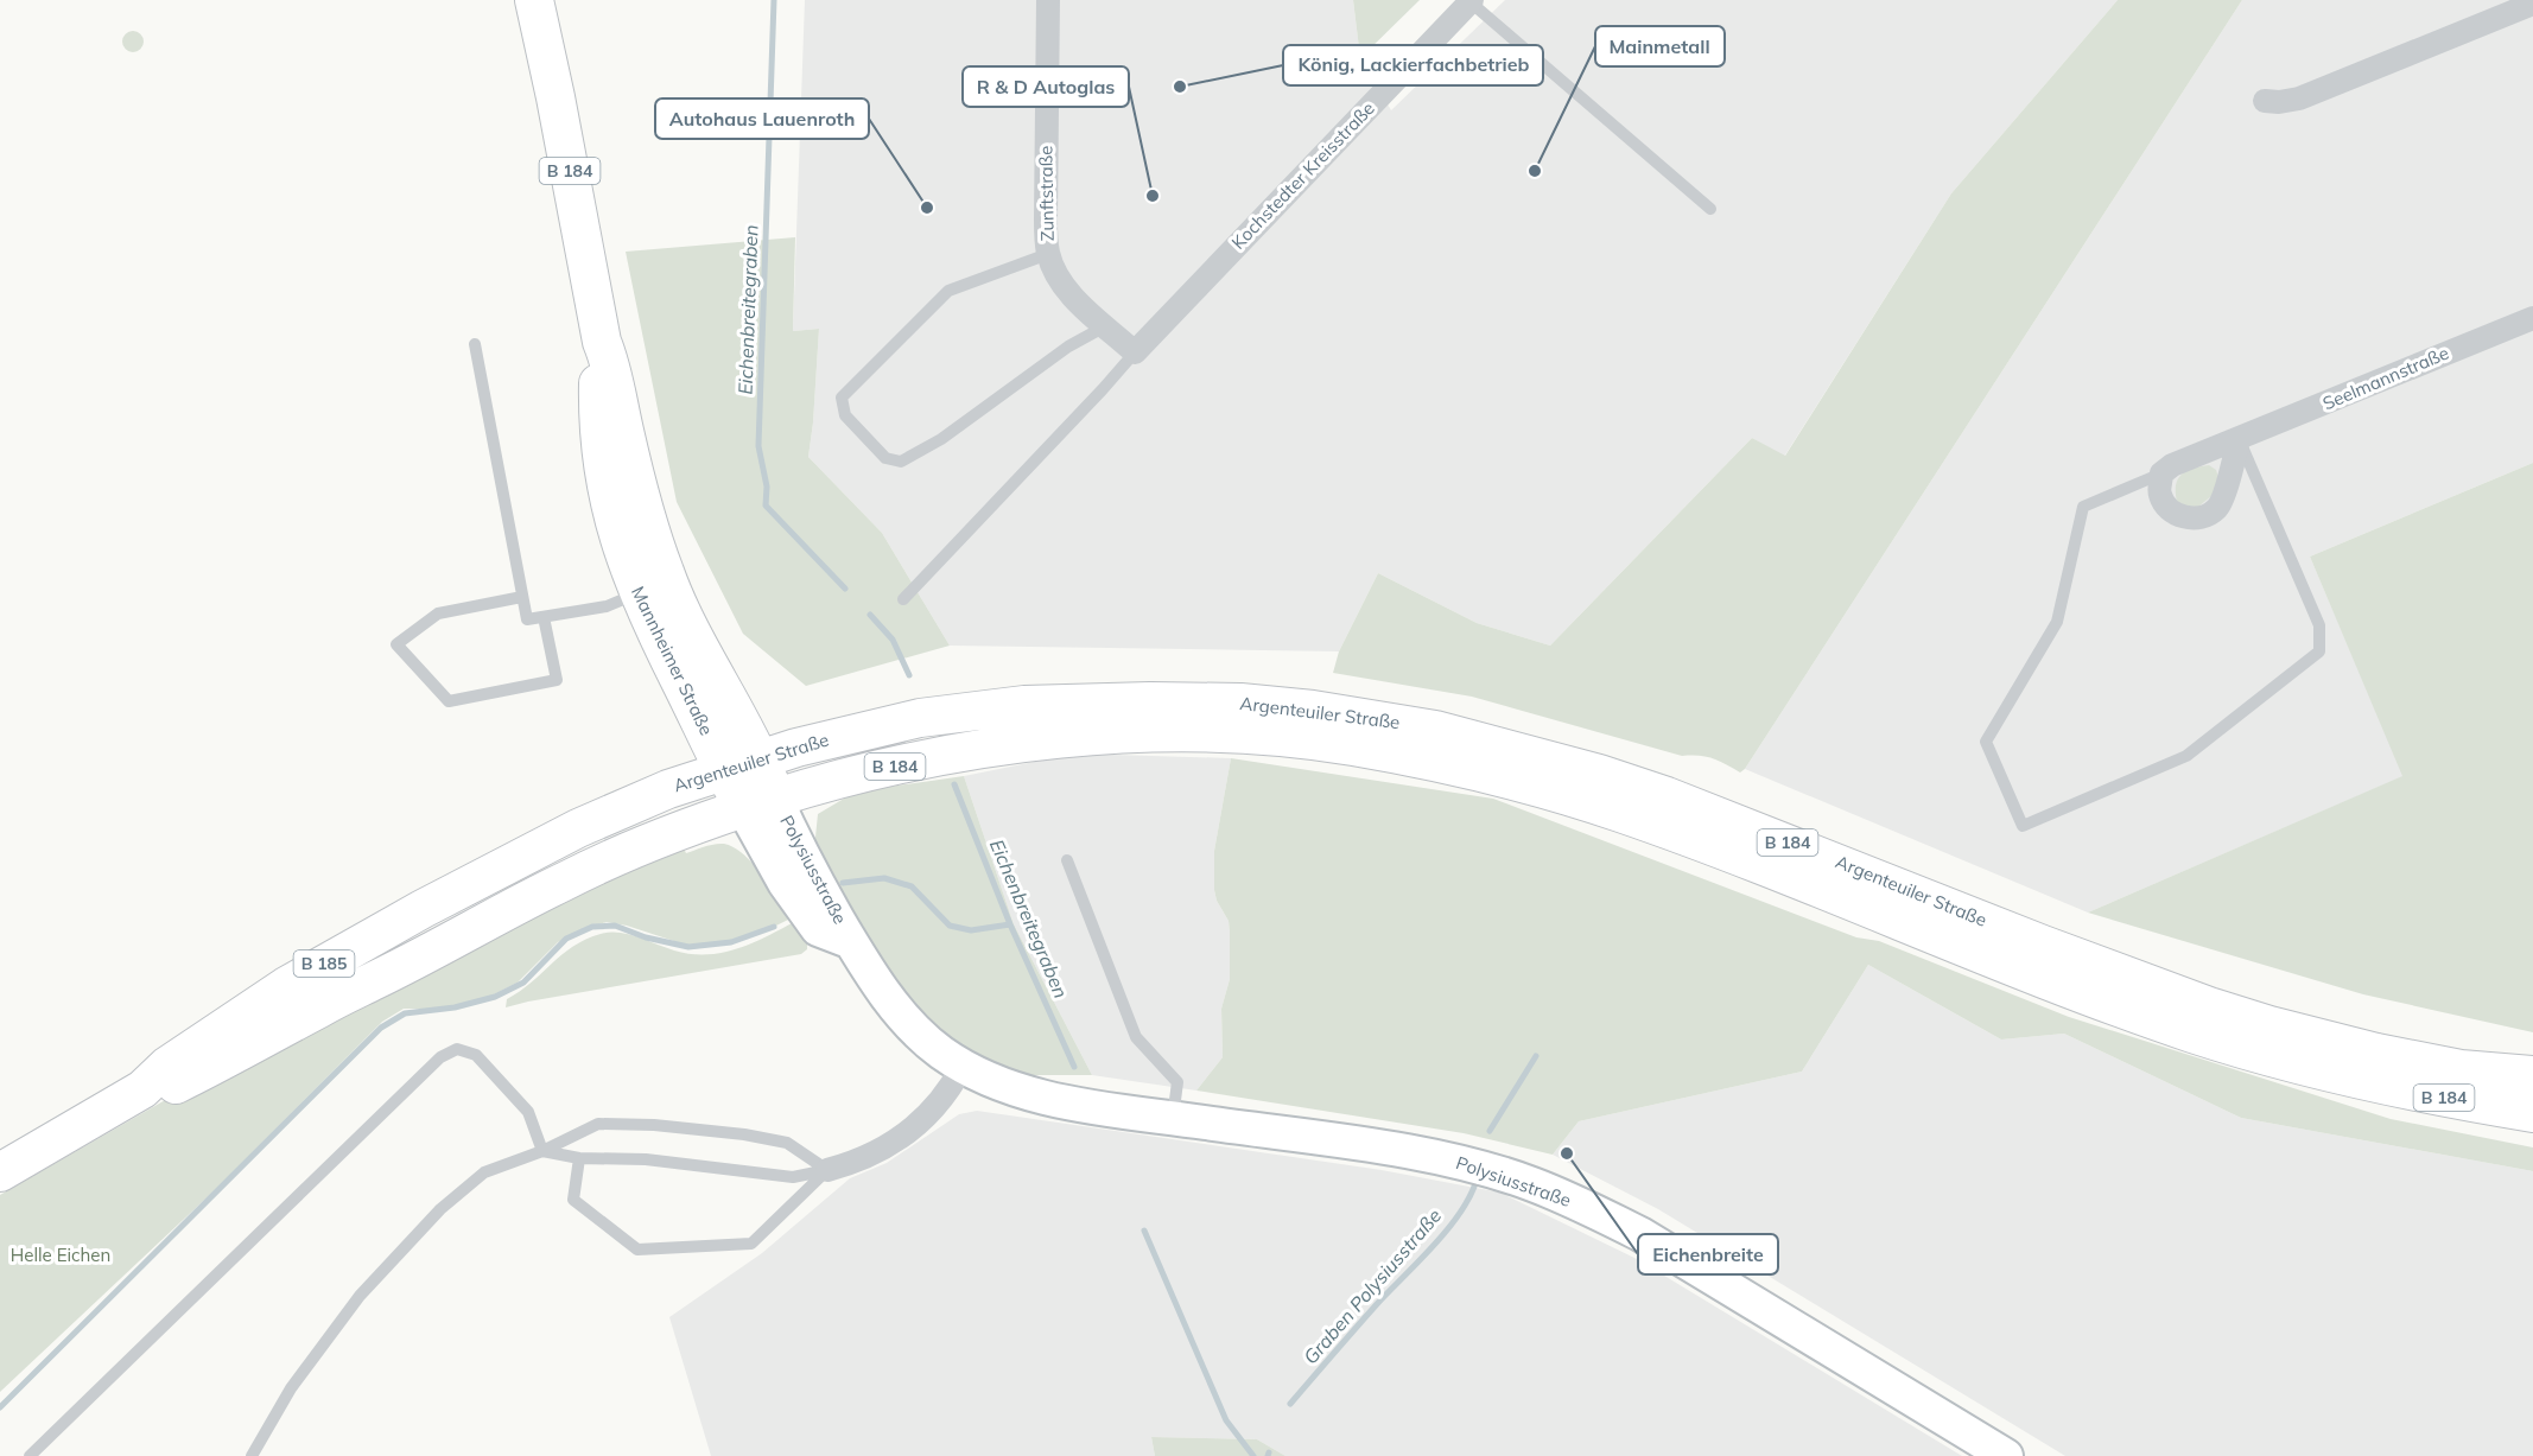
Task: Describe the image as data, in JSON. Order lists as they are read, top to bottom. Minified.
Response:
{"streets":{"main road":["B 184","Mannheimer Straße","Argenteuiler Straße","B 185"],"street":["Kochstedter Kreisstraße","Zunftstraße","Seelmannstraße","Polysiusstraße"]},"crossings":[["Kochstedter Kreisstraße","Zunftstraße"],["Mannheimer Straße","Argenteuiler Straße"],["Mannheimer Straße","Polysiusstraße"],["Argenteuiler Straße","Polysiusstraße"]],"water":["Eichenbreitegraben","Graben Polysiusstraße"],"parks":["Helle Eichen"],"places":["König, Lackierfachbetrieb","Mainmetall","R & D Autoglas","Autohaus Lauenroth","Eichenbreite"]}
